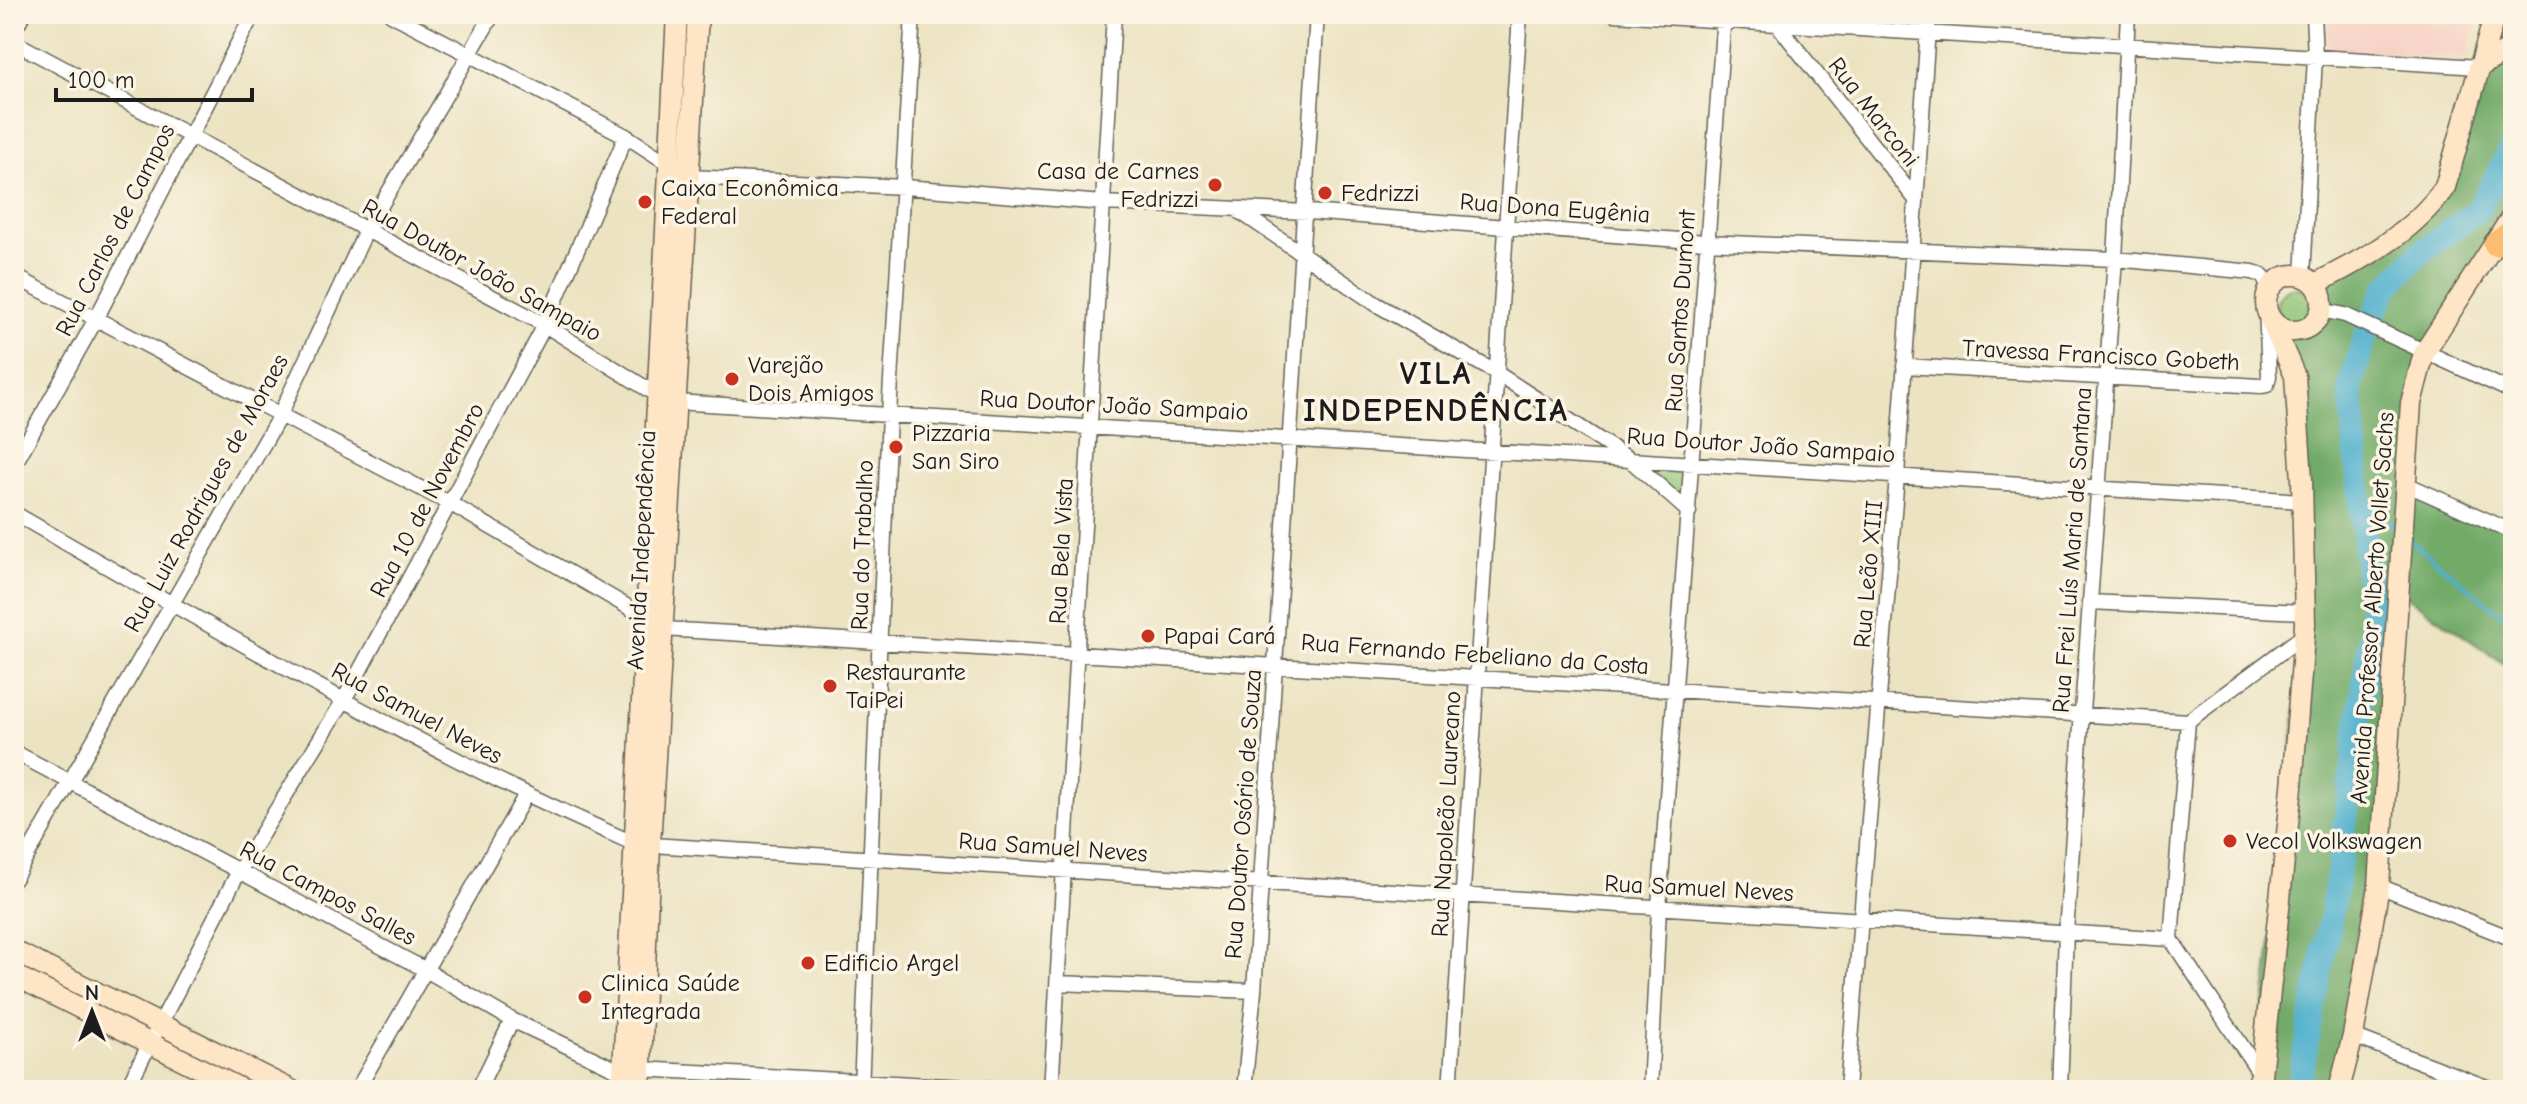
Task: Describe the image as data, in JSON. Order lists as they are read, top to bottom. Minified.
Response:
{"streets":{"main road":["Avenida Independência","Avenida Professor Alberto Vollet Sachs"],"street":["Rua Marconi","Rua Dona Eugênia","Rua Carlos de Campos","Rua Doutor João Sampaio","Rua Santos Dumont","Travessa Francisco Gobeth","Rua Luiz Rodrigues de Moraes","Rua 10 de Novembro","Rua do Trabalho","Rua Frei Luís Maria de Santana","Rua Bela Vista","Rua Leão XIII","Rua Fernando Febeliano da Costa","Rua Samuel Neves","Rua Doutor Osório de Souza","Rua Napoleão Laureano","Rua Campos Salles"]},"crossings":[["Rua Marconi","Rua Leão XIII"],["Rua Dona Eugênia","Rua Santos Dumont"],["Rua Dona Eugênia","Travessa Francisco Gobeth"],["Rua Dona Eugênia","Rua Luiz Rodrigues de Moraes"],["Rua Dona Eugênia","Rua 10 de Novembro"],["Rua Dona Eugênia","Rua do Trabalho"],["Rua Dona Eugênia","Avenida Independência"],["Rua Dona Eugênia","Rua Frei Luís Maria de Santana"],["Rua Dona Eugênia","Rua Bela Vista"],["Rua Dona Eugênia","Rua Leão XIII"],["Rua Dona Eugênia","Rua Doutor Osório de Souza"],["Rua Dona Eugênia","Rua Napoleão Laureano"],["Rua Carlos de Campos","Rua Doutor João Sampaio"],["Rua Carlos de Campos","Rua Fernando Febeliano da Costa"],["Rua Doutor João Sampaio","Rua Santos Dumont"],["Rua Doutor João Sampaio","Rua Luiz Rodrigues de Moraes"],["Rua Doutor João Sampaio","Rua 10 de Novembro"],["Rua Doutor João Sampaio","Rua do Trabalho"],["Rua Doutor João Sampaio","Avenida Independência"],["Rua Doutor João Sampaio","Rua Frei Luís Maria de Santana"],["Rua Doutor João Sampaio","Rua Bela Vista"],["Rua Doutor João Sampaio","Rua Leão XIII"],["Rua Doutor João Sampaio","Rua Doutor Osório de Souza"],["Rua Doutor João Sampaio","Rua Napoleão Laureano"],["Rua Santos Dumont","Rua Fernando Febeliano da Costa"],["Rua Santos Dumont","Rua Samuel Neves"],["Travessa Francisco Gobeth","Rua Frei Luís Maria de Santana"],["Travessa Francisco Gobeth","Rua Leão XIII"],["Rua Luiz Rodrigues de Moraes","Rua Fernando Febeliano da Costa"],["Rua Luiz Rodrigues de Moraes","Rua Samuel Neves"],["Rua Luiz Rodrigues de Moraes","Rua Campos Salles"],["Rua 10 de Novembro","Rua Fernando Febeliano da Costa"],["Rua 10 de Novembro","Rua Samuel Neves"],["Rua 10 de Novembro","Rua Campos Salles"],["Rua do Trabalho","Rua Fernando Febeliano da Costa"],["Rua do Trabalho","Rua Samuel Neves"],["Rua do Trabalho","Rua Campos Salles"],["Avenida Independência","Rua Fernando Febeliano da Costa"],["Avenida Independência","Rua Samuel Neves"],["Avenida Independência","Rua Campos Salles"],["Rua Frei Luís Maria de Santana","Rua Fernando Febeliano da Costa"],["Rua Frei Luís Maria de Santana","Rua Samuel Neves"],["Rua Bela Vista","Rua Fernando Febeliano da Costa"],["Rua Bela Vista","Rua Samuel Neves"],["Rua Leão XIII","Rua Fernando Febeliano da Costa"],["Rua Leão XIII","Rua Samuel Neves"],["Rua Fernando Febeliano da Costa","Rua Doutor Osório de Souza"],["Rua Fernando Febeliano da Costa","Rua Napoleão Laureano"],["Rua Samuel Neves","Rua Doutor Osório de Souza"],["Rua Samuel Neves","Rua Napoleão Laureano"]],"districts":["VILA INDEPENDÊNCIA"],"places":["Casa de Carnes Fedrizzi","Fedrizzi","Caixa Econômica Federal","Varejão Dois Amigos","Pizzaria San Siro","Papai Cará","Restaurante TaiPei","Vecol Volkswagen","Edificio Argel","Clinica Saúde Integrada"],"scale_bar":"100 m","north":"top"}
